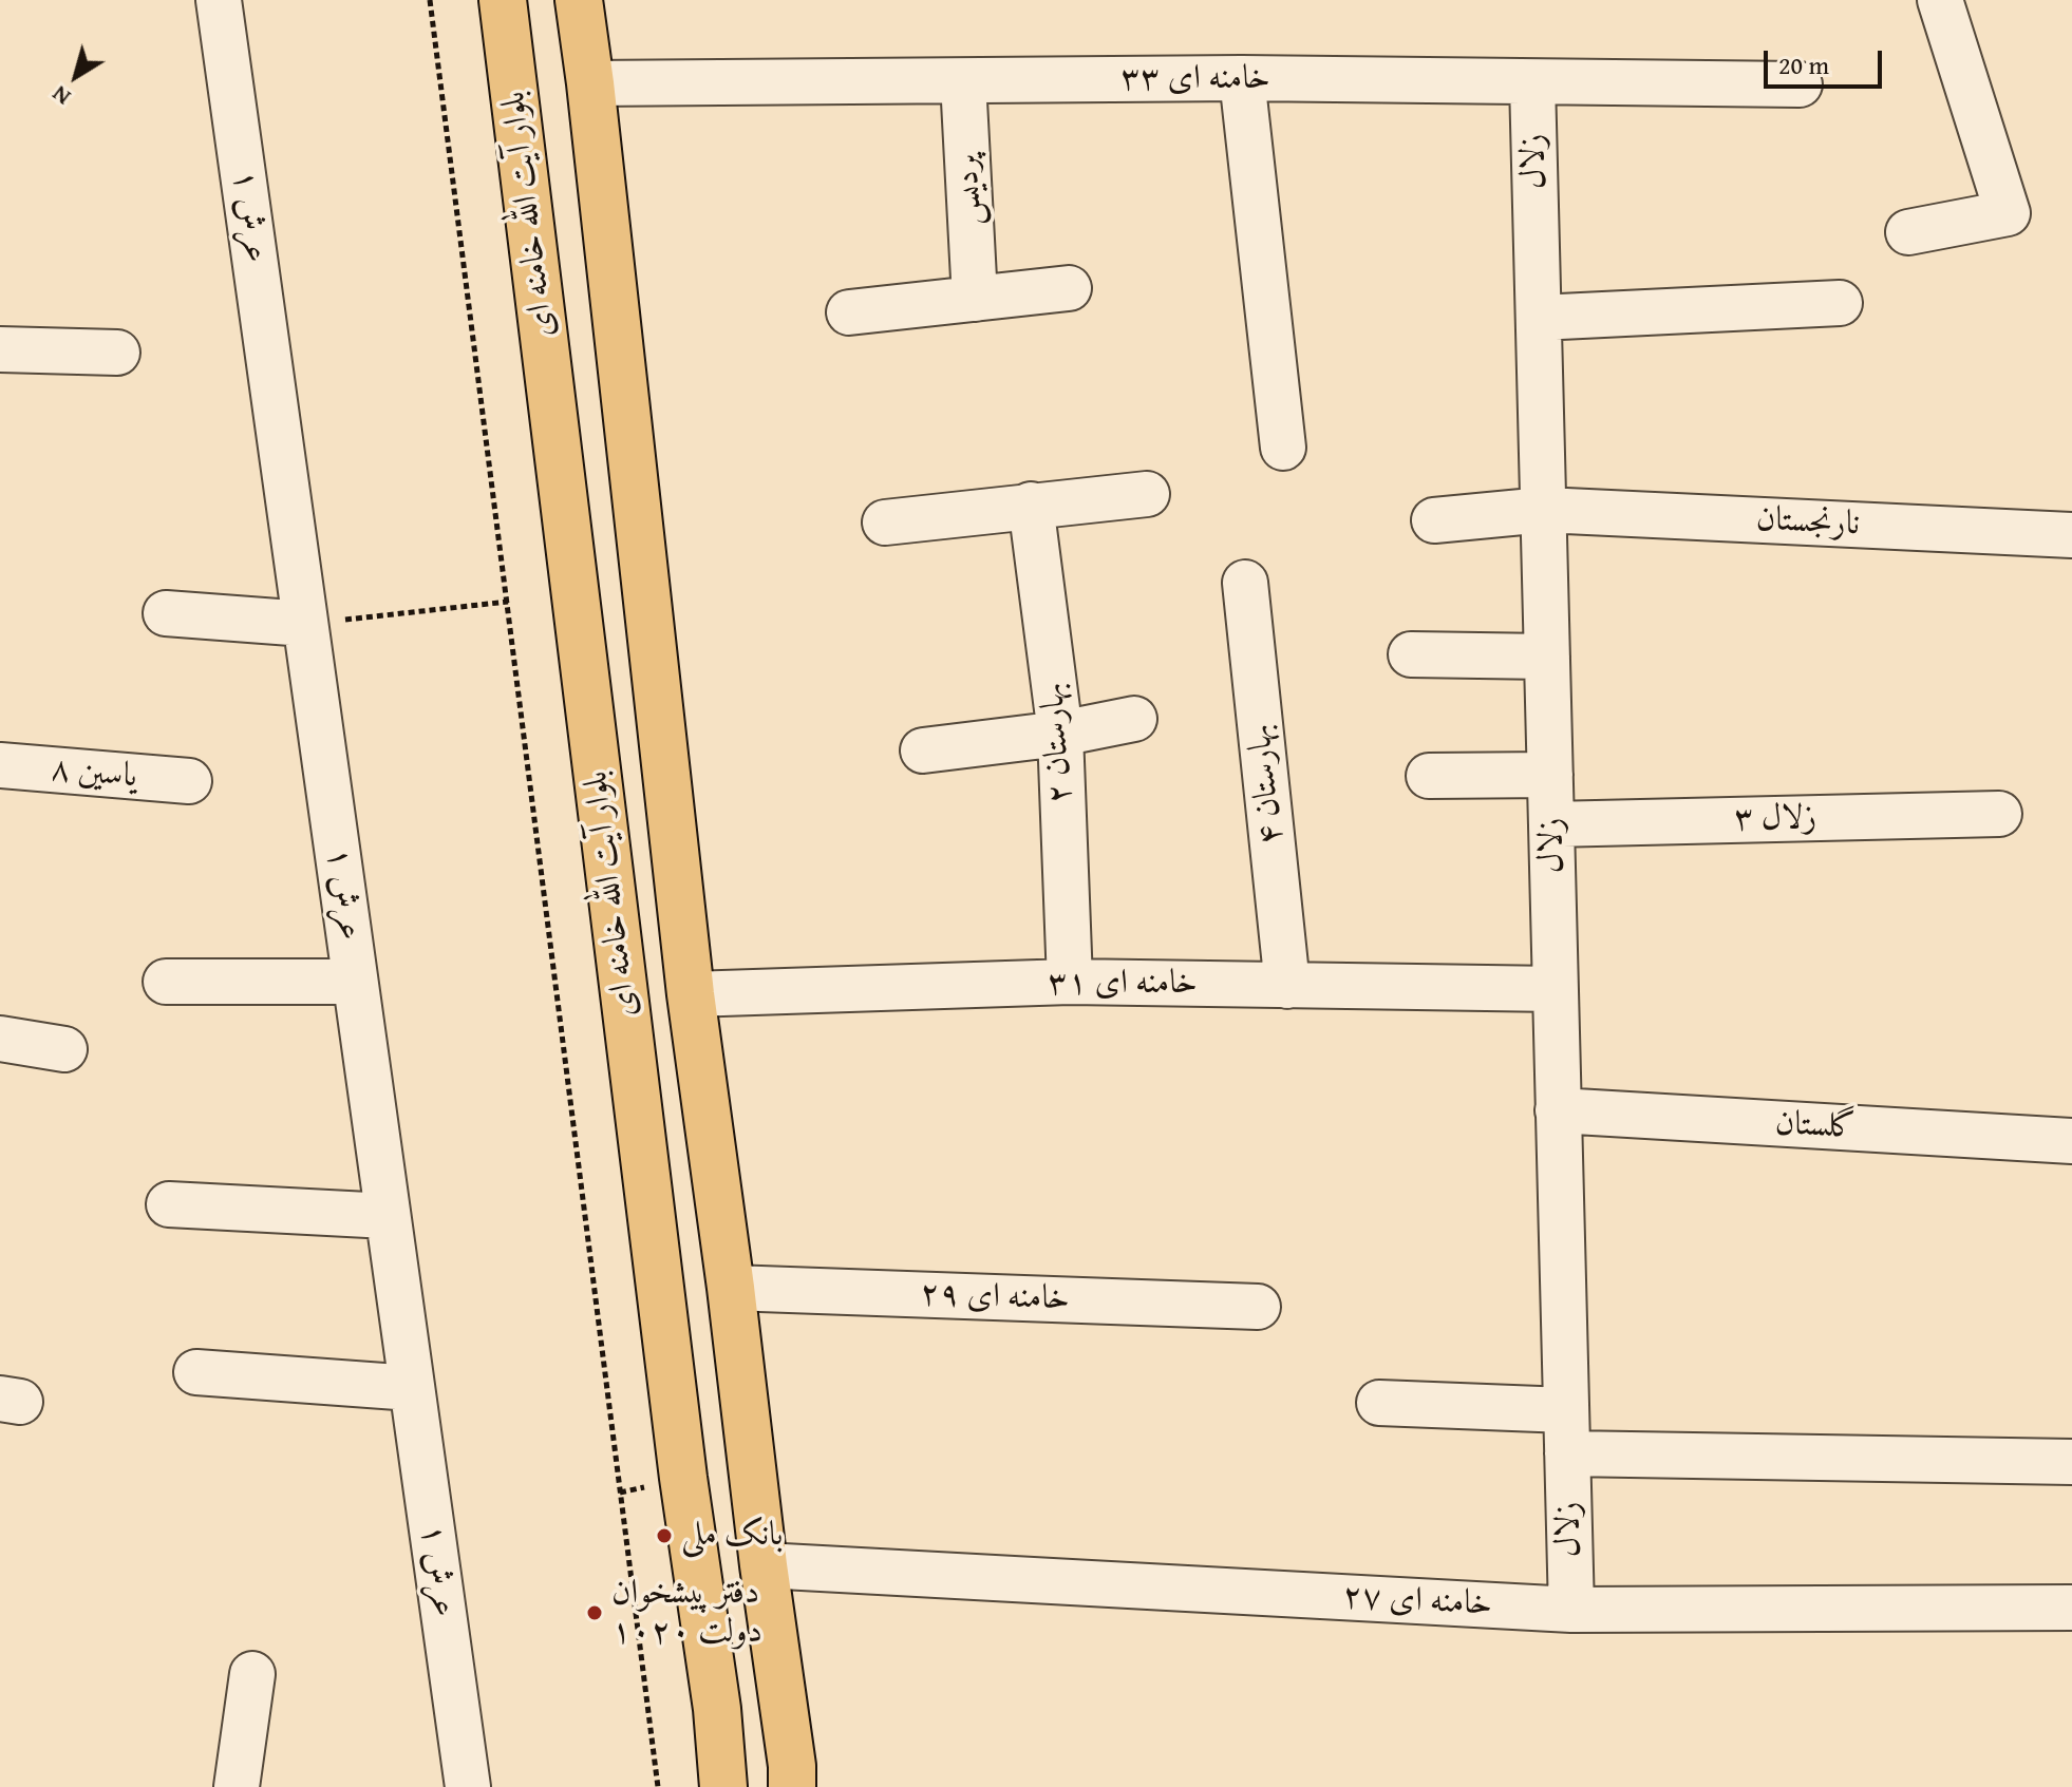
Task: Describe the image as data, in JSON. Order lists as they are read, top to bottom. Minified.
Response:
{"streets":{"main road":["بلوار آیت الله خامنه ای"],"street":["خامنه ای ۳۳","زلال","پردیس","عرش ۱","نارنجستان","بهارستان ۲","یاسین ۸","بهارستان ۴","۳ زلال","خامنه ای ۳۱","گلستان","خامنه ای ۲۹","خامنه ای ۲۷"]},"crossings":[["خامنه ای ۳۳","زلال"],["خامنه ای ۳۳","پردیس"],["خامنه ای ۳۳","بلوار آیت الله خامنه ای"],["زلال","نارنجستان"],["زلال","۳ زلال"],["زلال","خامنه ای ۳۱"],["زلال","گلستان"],["زلال","خامنه ای ۲۷"],["بلوار آیت الله خامنه ای","خامنه ای ۳۱"],["بلوار آیت الله خامنه ای","خامنه ای ۲۹"],["بلوار آیت الله خامنه ای","خامنه ای ۲۷"],["بهارستان ۲","خامنه ای ۳۱"],["بهارستان ۴","خامنه ای ۳۱"]],"places":["بانک ملی","دفتر پیشخوان دولت ۱۰۲۰"],"scale_bar":"20 m","north":"bottom left"}
